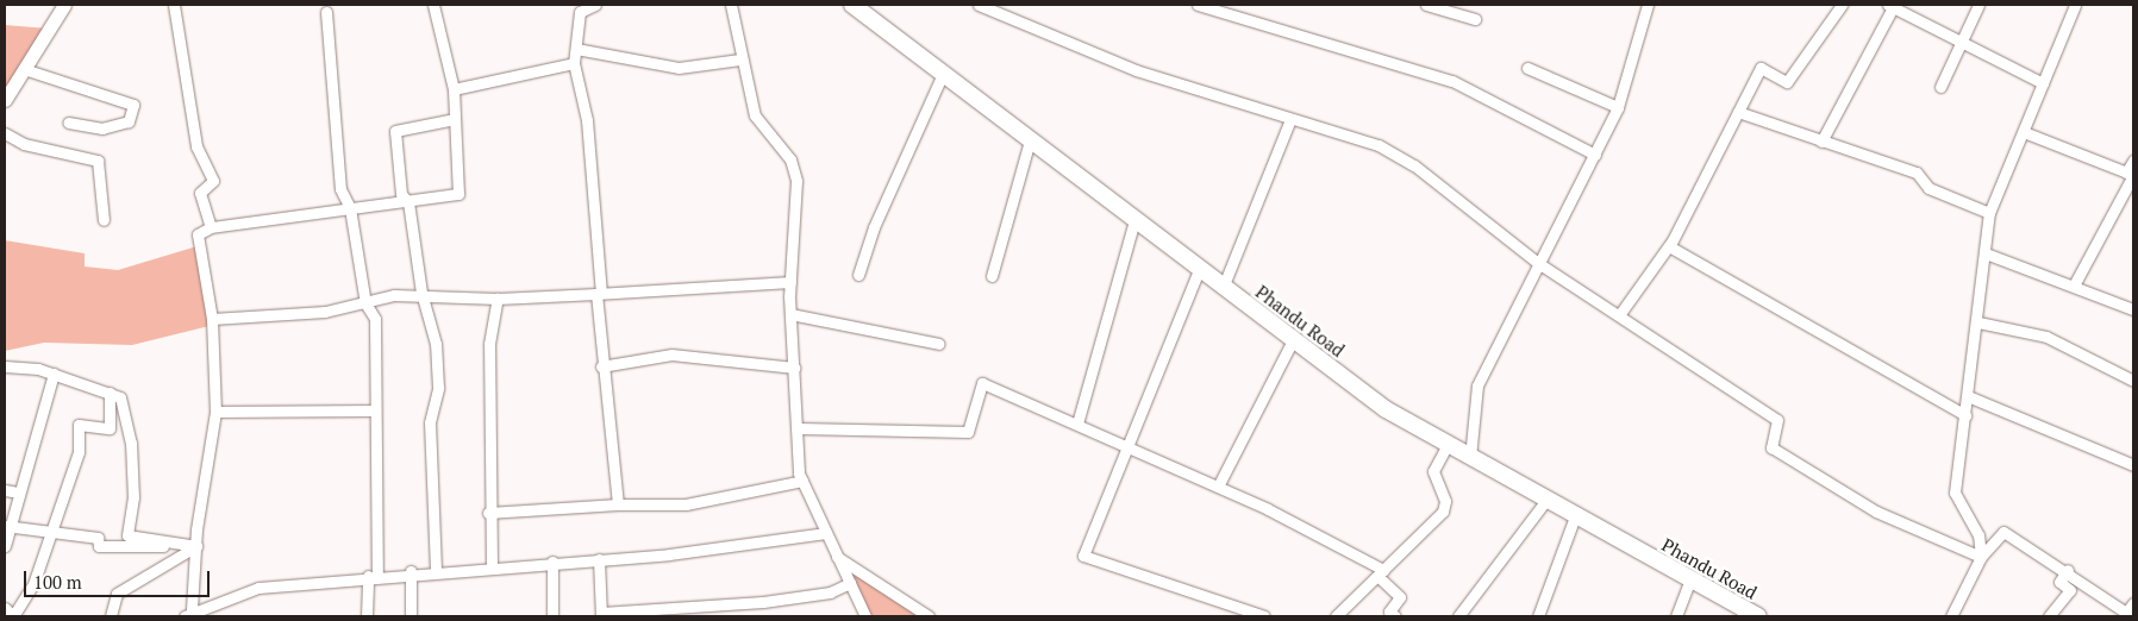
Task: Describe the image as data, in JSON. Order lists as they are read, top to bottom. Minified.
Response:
{"streets":{"main road":["Phandu Road"]},"scale_bar":"100 m"}
